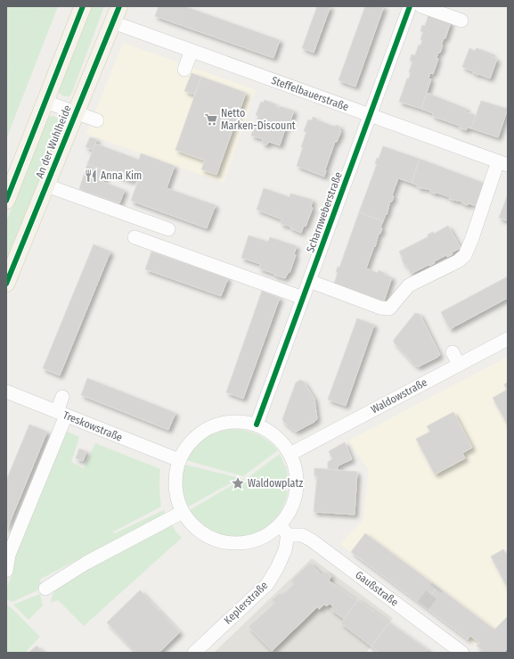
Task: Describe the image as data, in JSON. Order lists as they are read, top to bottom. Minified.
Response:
{"streets":{"main road":["An der Wuhlheide"],"street":["Steffelbauerstraße","Scharnweberstraße","Waldowstraße","Treskowstraße","Gaußstraße","Keplerstraße"]},"crossings":[["Steffelbauerstraße","An der Wuhlheide"],["Steffelbauerstraße","Scharnweberstraße"],["Scharnweberstraße","Waldowstraße"],["Scharnweberstraße","Treskowstraße"],["Scharnweberstraße","Gaußstraße"],["Scharnweberstraße","Keplerstraße"],["Waldowstraße","Treskowstraße"],["Waldowstraße","Gaußstraße"],["Waldowstraße","Keplerstraße"],["Treskowstraße","Gaußstraße"],["Treskowstraße","Keplerstraße"],["Gaußstraße","Keplerstraße"]],"places":{"supermarket":["Netto Marken-Discount"],"restaurant":["Anna Kim"],"place":["Waldowplatz"]}}
